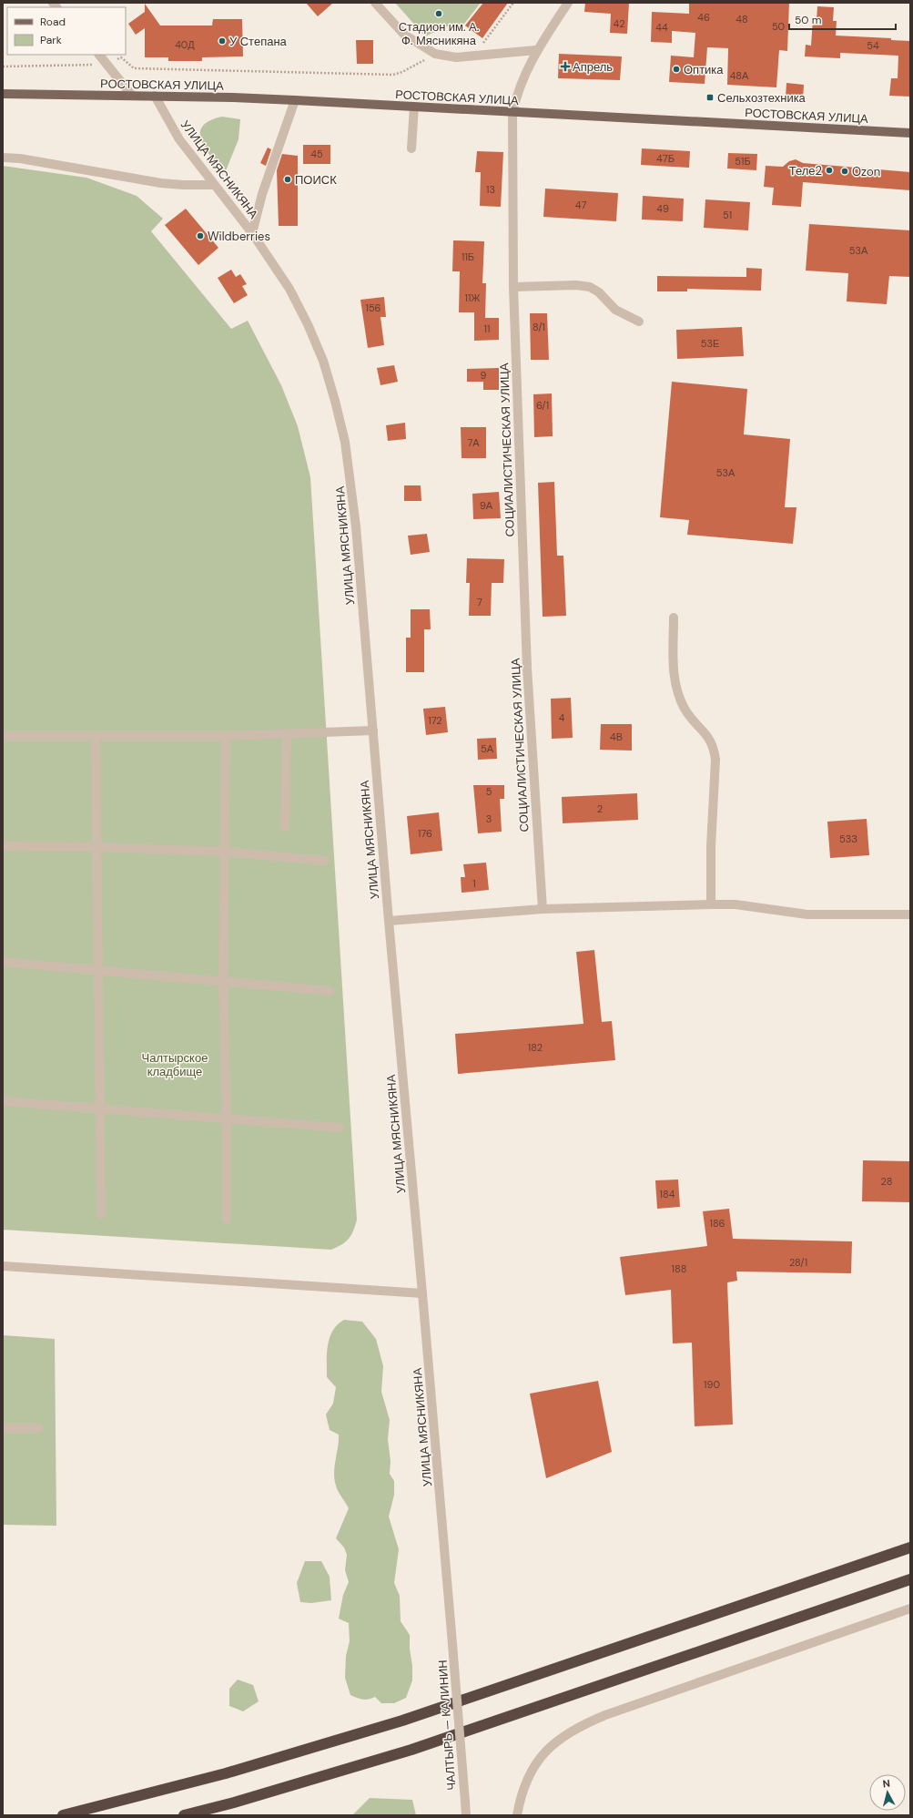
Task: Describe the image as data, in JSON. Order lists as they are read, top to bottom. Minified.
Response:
{"streets":{"main road":["РОСТОВСКАЯ УЛИЦА"],"street":["УЛИЦА МЯСНИКЯНА","СОЦИАЛИСТИЧЕСКАЯ УЛИЦА","ЧАЛТЫРЬ — КАЛИНИН"]},"crossings":[["РОСТОВСКАЯ УЛИЦА","УЛИЦА МЯСНИКЯНА"],["РОСТОВСКАЯ УЛИЦА","СОЦИАЛИСТИЧЕСКАЯ УЛИЦА"],["УЛИЦА МЯСНИКЯНА","ЧАЛТЫРЬ — КАЛИНИН"]],"parks":["Чалтырское кладбище"],"places":{"other":["Стадион им. А. Ф. Мясникяна","У Степана","Оптика","Теле2","Ozon","ПОИСК","Wildberries"],"health":["Апрель"],"transit":["Сельхозтехника"]},"house_numbers":["46","48","42","50","44","40Д","54","48А","45","47Б","51Б","13","47","49","51","53А","11Б","11Ж","156","8/1","11","53Е","9","6/1","7А","53А","9А","7","4","172","4В","5А","5","2","3","176","53З","1","182","28","184","186","28/1","188","190"],"legend":["Road","Park"],"scale_bar":"50 m","north":"top"}
